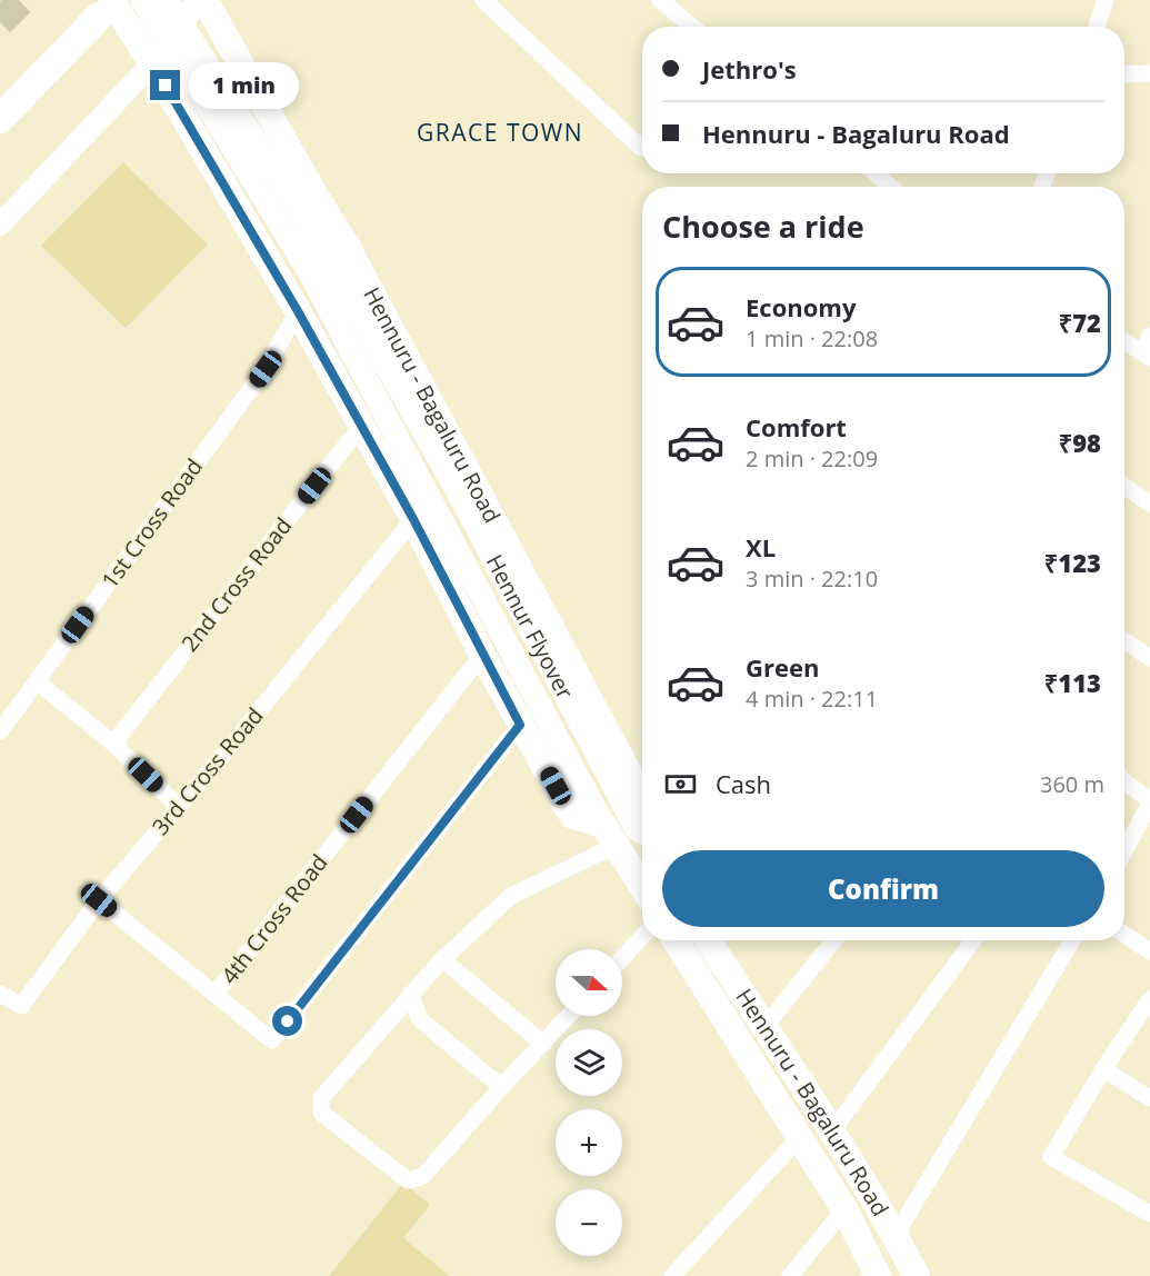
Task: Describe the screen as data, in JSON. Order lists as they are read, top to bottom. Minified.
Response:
{"streets":{"main road":["Hennuru - Bagaluru Road","Hennur Flyover"],"street":["1st Cross Road","2nd Cross Road","3rd Cross Road","4th Cross Road"]},"districts":["GRACE TOWN"],"north":"right","page":{"banner":["Jethro's","Hennuru - Bagaluru Road"],"bubble":"1 min","heading":"Choose a ride","list":[{"name":"Economy","note":"1 min · 22:08","value":"₹72"},{"name":"Comfort","note":"2 min · 22:09","value":"₹98"},{"name":"XL","note":"3 min · 22:10","value":"₹123"},{"name":"Green","note":"4 min · 22:11","value":"₹113"}],"pay":["Cash","360 m"],"buttons":"Confirm","map_buttons":["+","−"]}}
